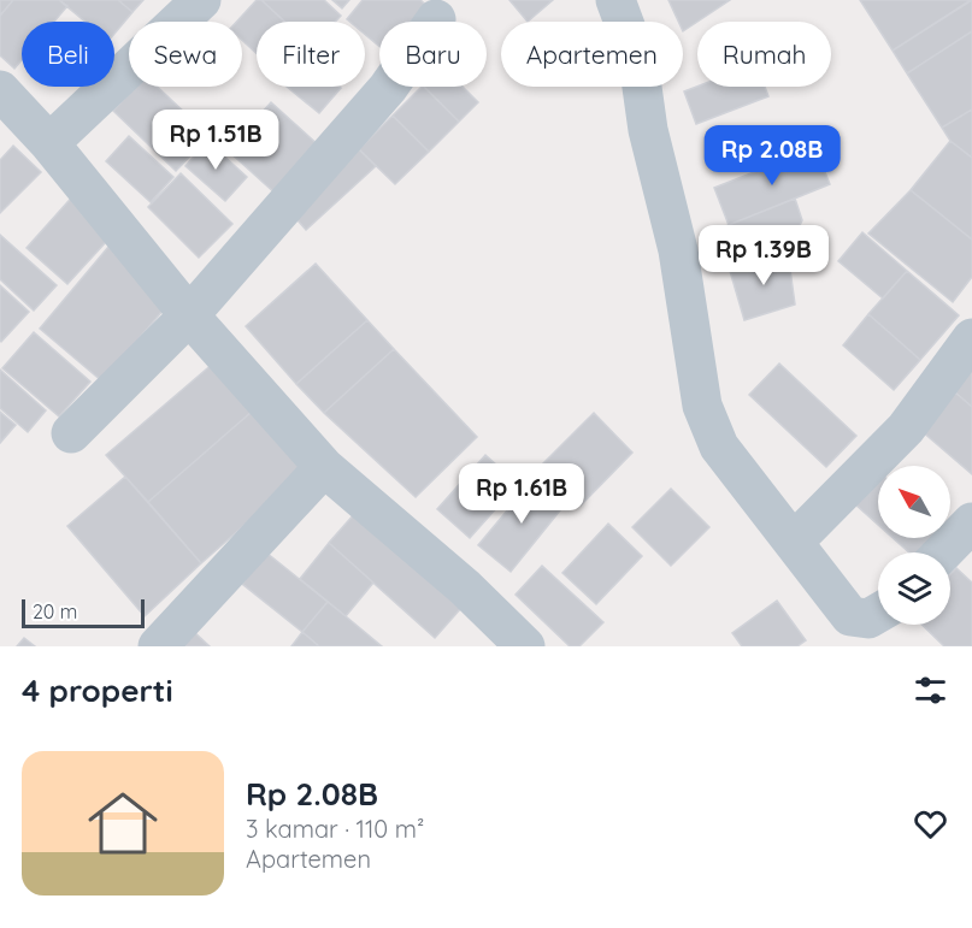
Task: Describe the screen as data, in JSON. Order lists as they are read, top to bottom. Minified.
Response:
{"scale_bar":"20 m","north":"top left","page":{"chip":["Beli","Sewa","Filter","Baru","Apartemen","Rumah"],"price":["Rp 1.51B","Rp 2.08B","Rp 1.39B","Rp 1.61B"],"scale":"20 m","heading":"4 properti","list":[{"name":"Rp 2.08B","note":"3 kamar · 110 m² · Apartemen"}]}}
